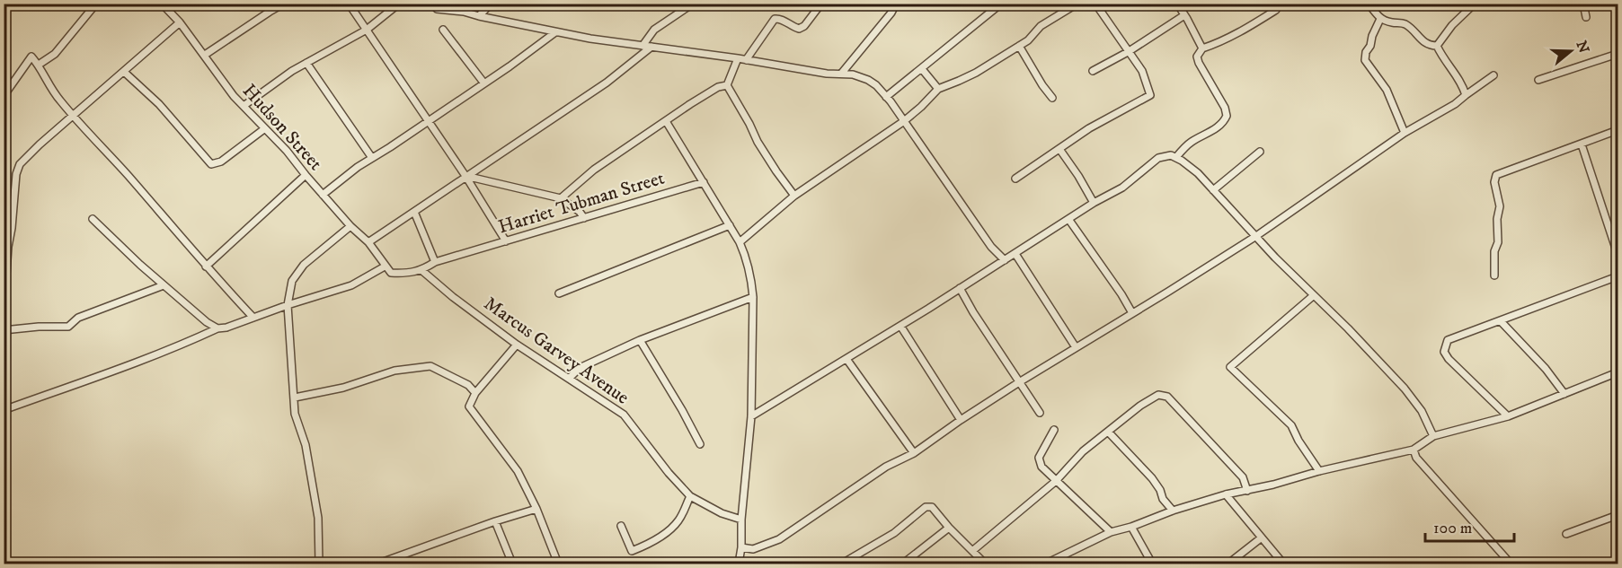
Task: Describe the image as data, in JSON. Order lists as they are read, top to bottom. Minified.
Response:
{"streets":{"street":["Hudson Street","Harriet Tubman Street","Marcus Garvey Avenue"]},"crossings":[["Harriet Tubman Street","Marcus Garvey Avenue"]],"scale_bar":"100 m","north":"right"}
